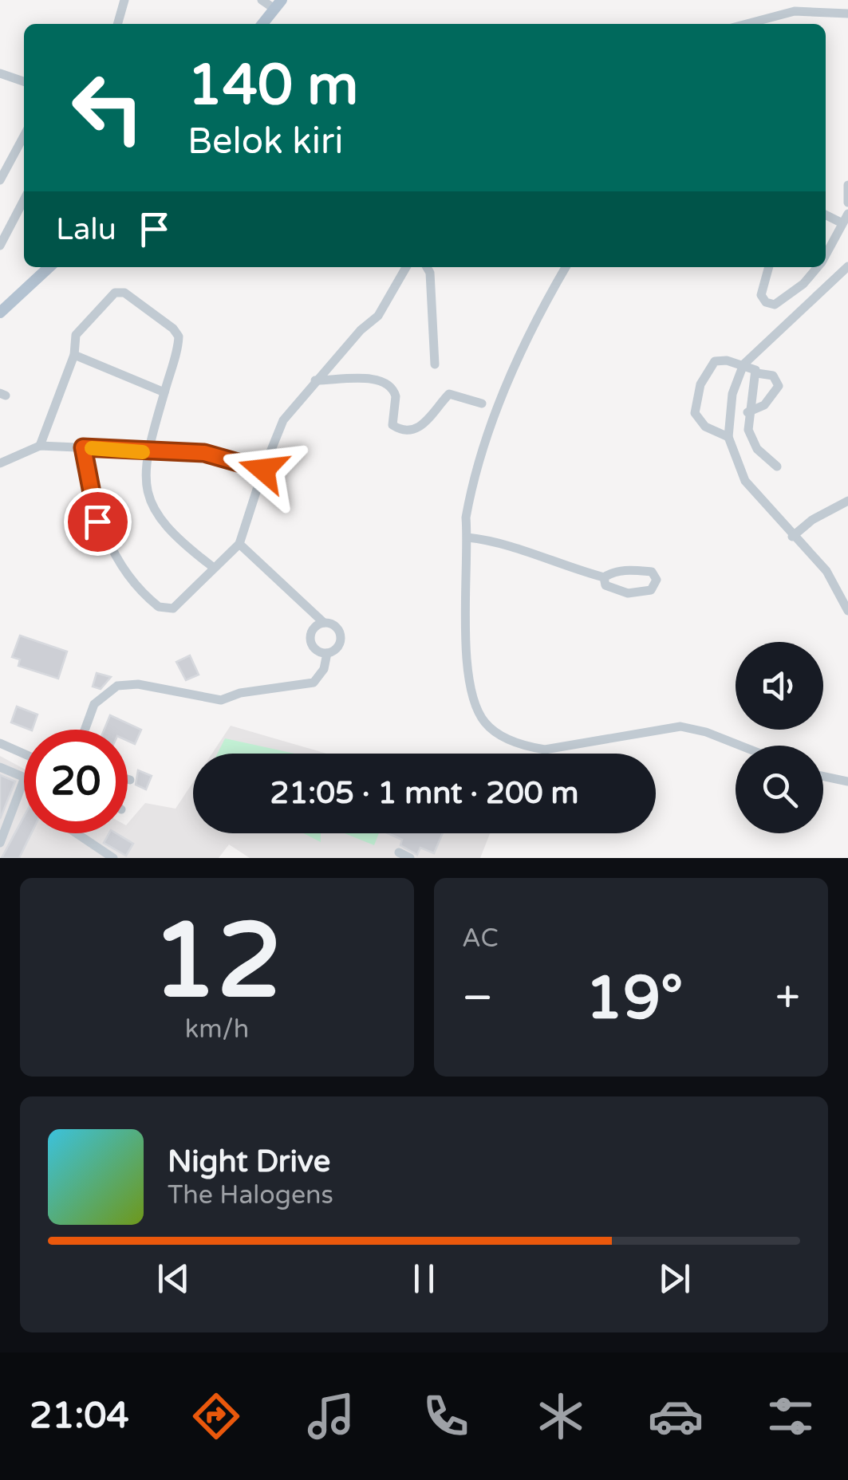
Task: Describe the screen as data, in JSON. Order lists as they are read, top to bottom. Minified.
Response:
{"page":{"turn":["140 m","Belok kiri"],"then":"Lalu","limit":"20","trip":"21:05 · 1 mnt · 200 m","tile":[["12","km/h"],"AC"],"heat":["−","19°","+"],"song":["Night Drive","The Halogens"],"tabs":"21:04"}}
